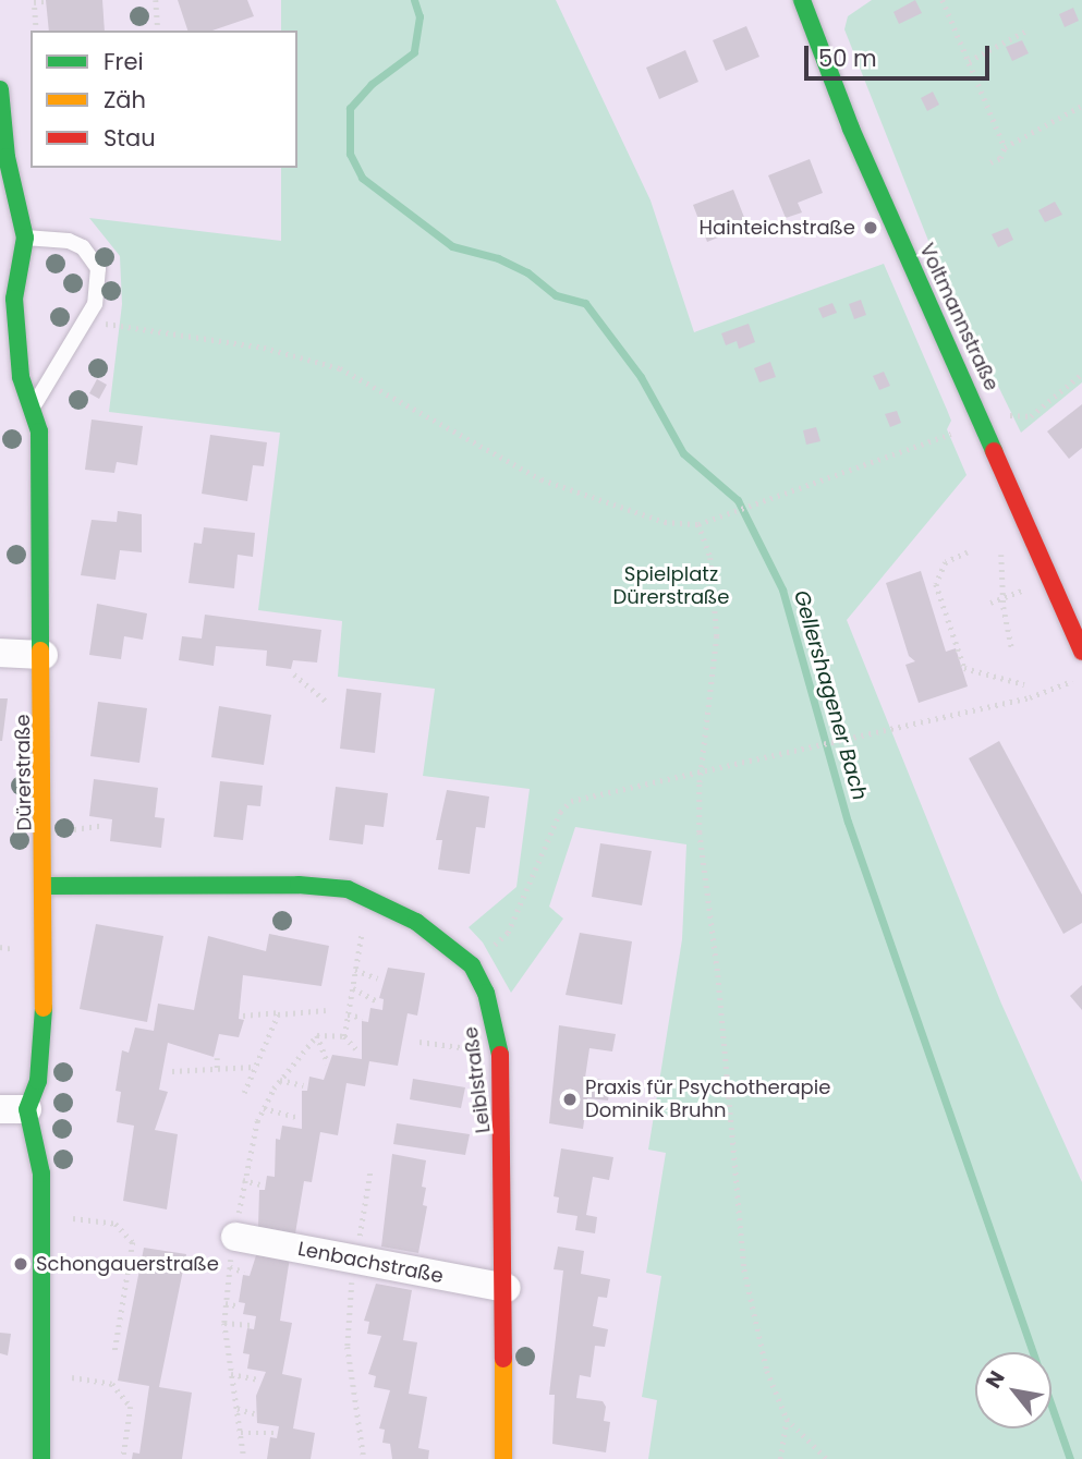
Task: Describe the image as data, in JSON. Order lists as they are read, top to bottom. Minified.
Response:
{"streets":{"street":["Voltmannstraße","Dürerstraße","Leiblstraße","Lenbachstraße"]},"crossings":[["Dürerstraße","Leiblstraße"],["Leiblstraße","Lenbachstraße"]],"water":["Gellershagener Bach"],"parks":["Spielplatz Dürerstraße"],"places":["Hainteichstraße","Praxis für Psychotherapie Dominik Bruhn","Schongauerstraße"],"legend":["Frei","Zäh","Stau"],"scale_bar":"50 m","north":"top left"}
